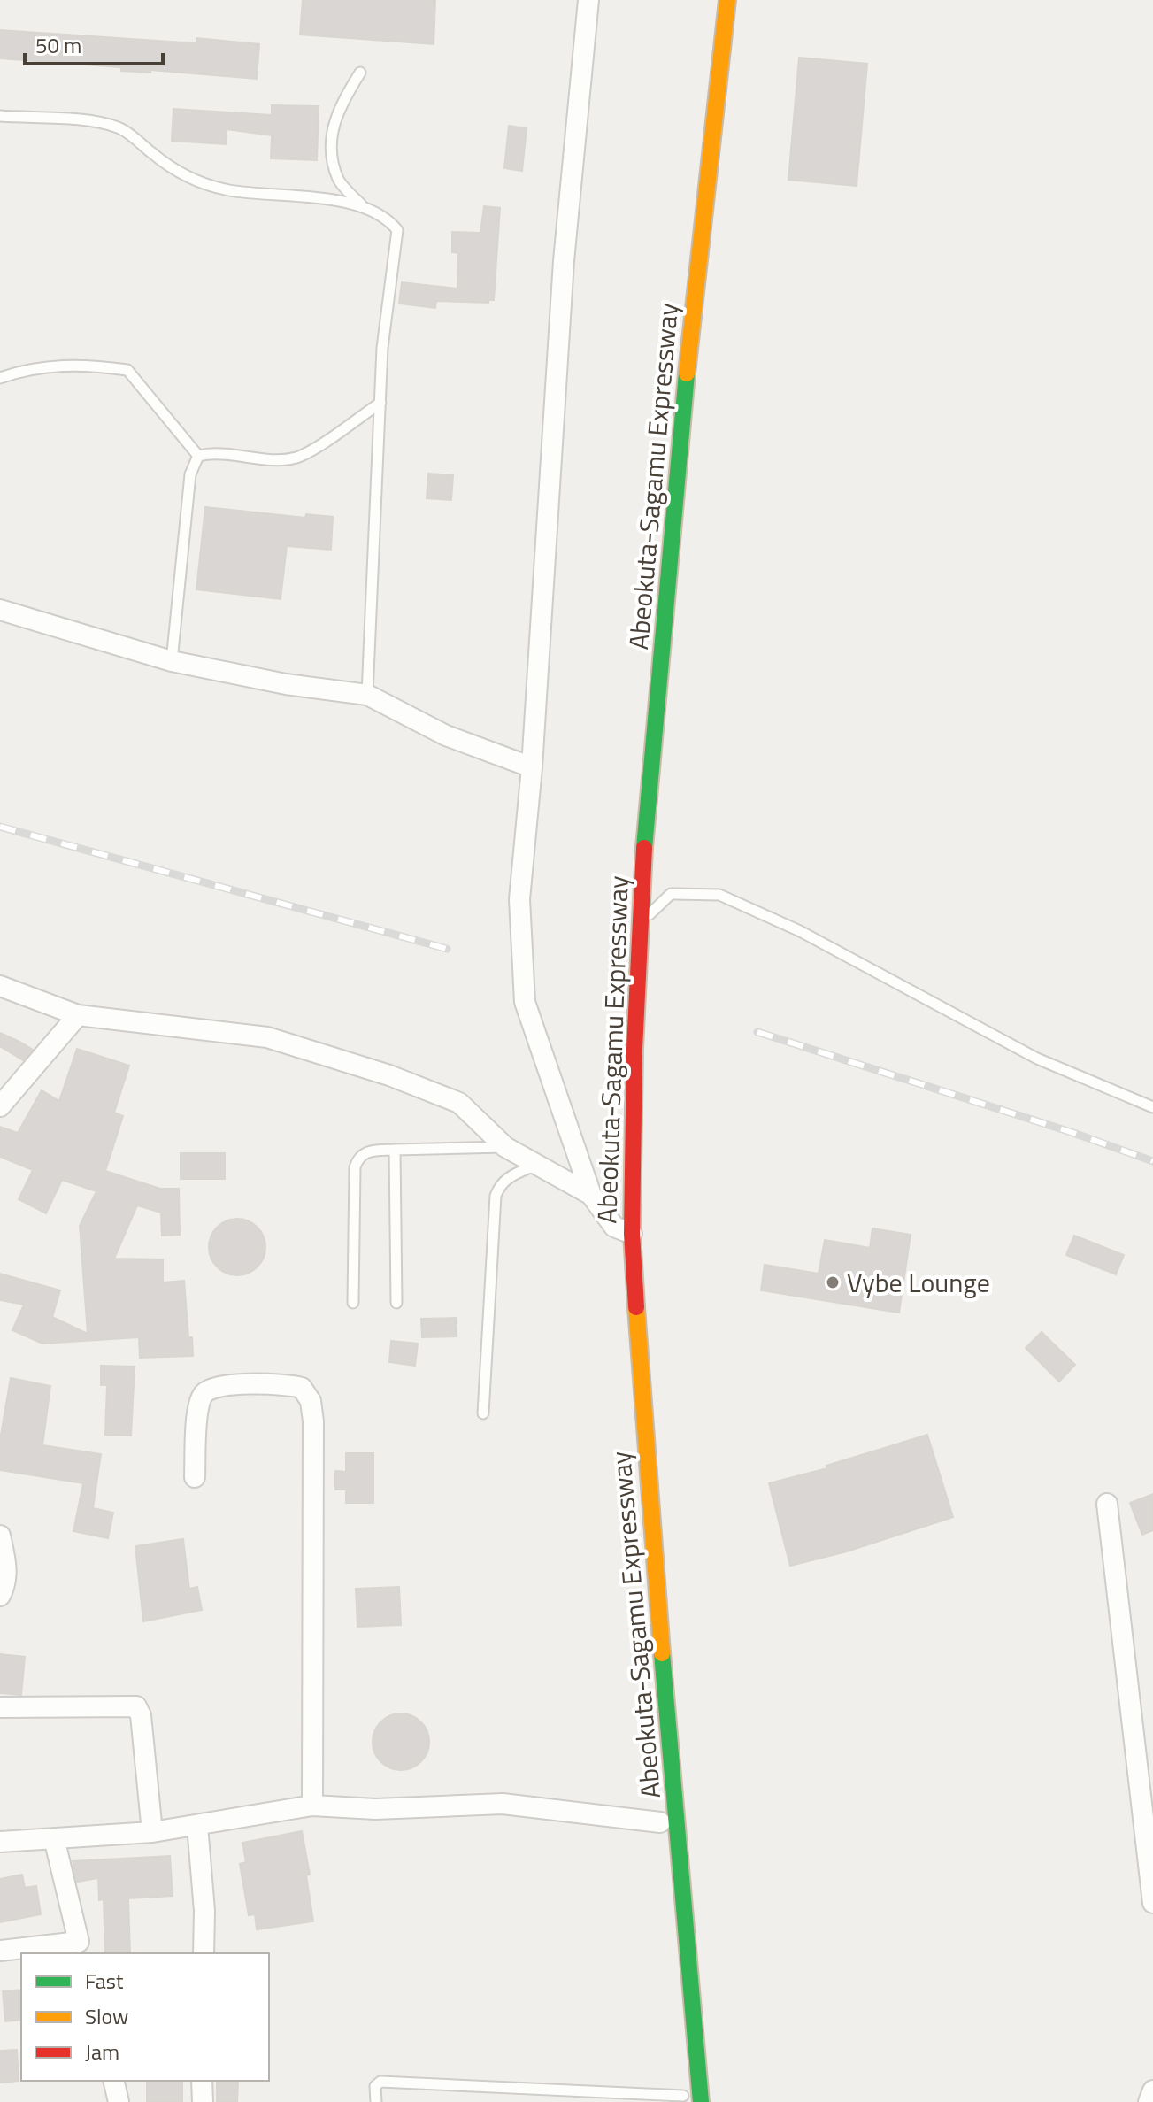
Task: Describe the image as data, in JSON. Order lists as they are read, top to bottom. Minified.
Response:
{"streets":{"highway":["Abeokuta-Sagamu Expressway"]},"places":["Vybe Lounge"],"legend":["Fast","Slow","Jam"],"scale_bar":"50 m"}
